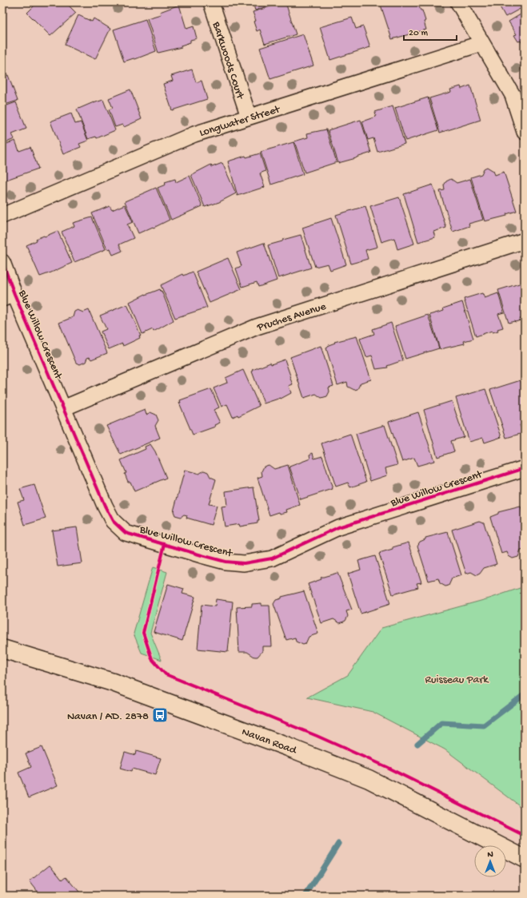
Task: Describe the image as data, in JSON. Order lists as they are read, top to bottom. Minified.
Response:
{"streets":{"main road":["Navan Road"],"street":["Barkwoods Court","Longwater Street","Pruches Avenue","Blue Willow Crescent"]},"crossings":[["Barkwoods Court","Longwater Street"],["Pruches Avenue","Blue Willow Crescent"]],"parks":["Ruisseau Park"],"places":{"bus stop":["Navan / AD. 2878"]},"scale_bar":"20 m","north":"top"}
